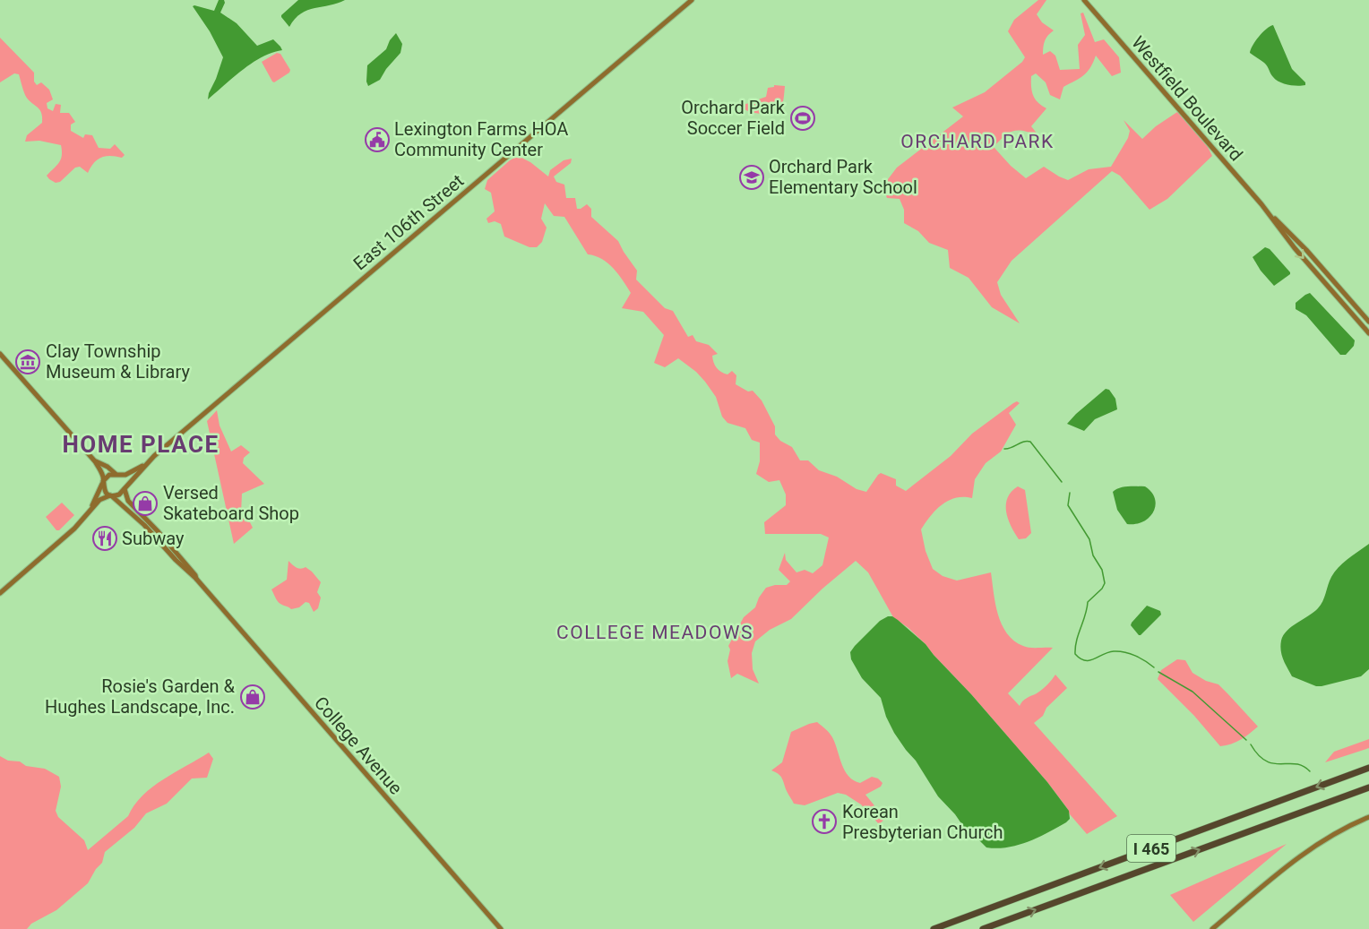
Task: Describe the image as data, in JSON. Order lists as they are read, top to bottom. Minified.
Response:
{"streets":{"highway":["I 465"],"main road":["Westfield Boulevard","East 106th Street","College Avenue"]},"crossings":[["East 106th Street","College Avenue"]],"districts":["ORCHARD PARK","HOME PLACE","COLLEGE MEADOWS"],"places":{"sports":["Orchard Park Soccer Field"],"public building":["Lexington Farms HOA Community Center"],"school or university":["Orchard Park Elementary School"],"museum":["Clay Township Museum & Library"],"shop":["Versed Skateboard Shop","Rosie's Garden & Hughes Landscape, Inc."],"restaurant":["Subway"],"church":["Korean Presbyterian Church"]}}
